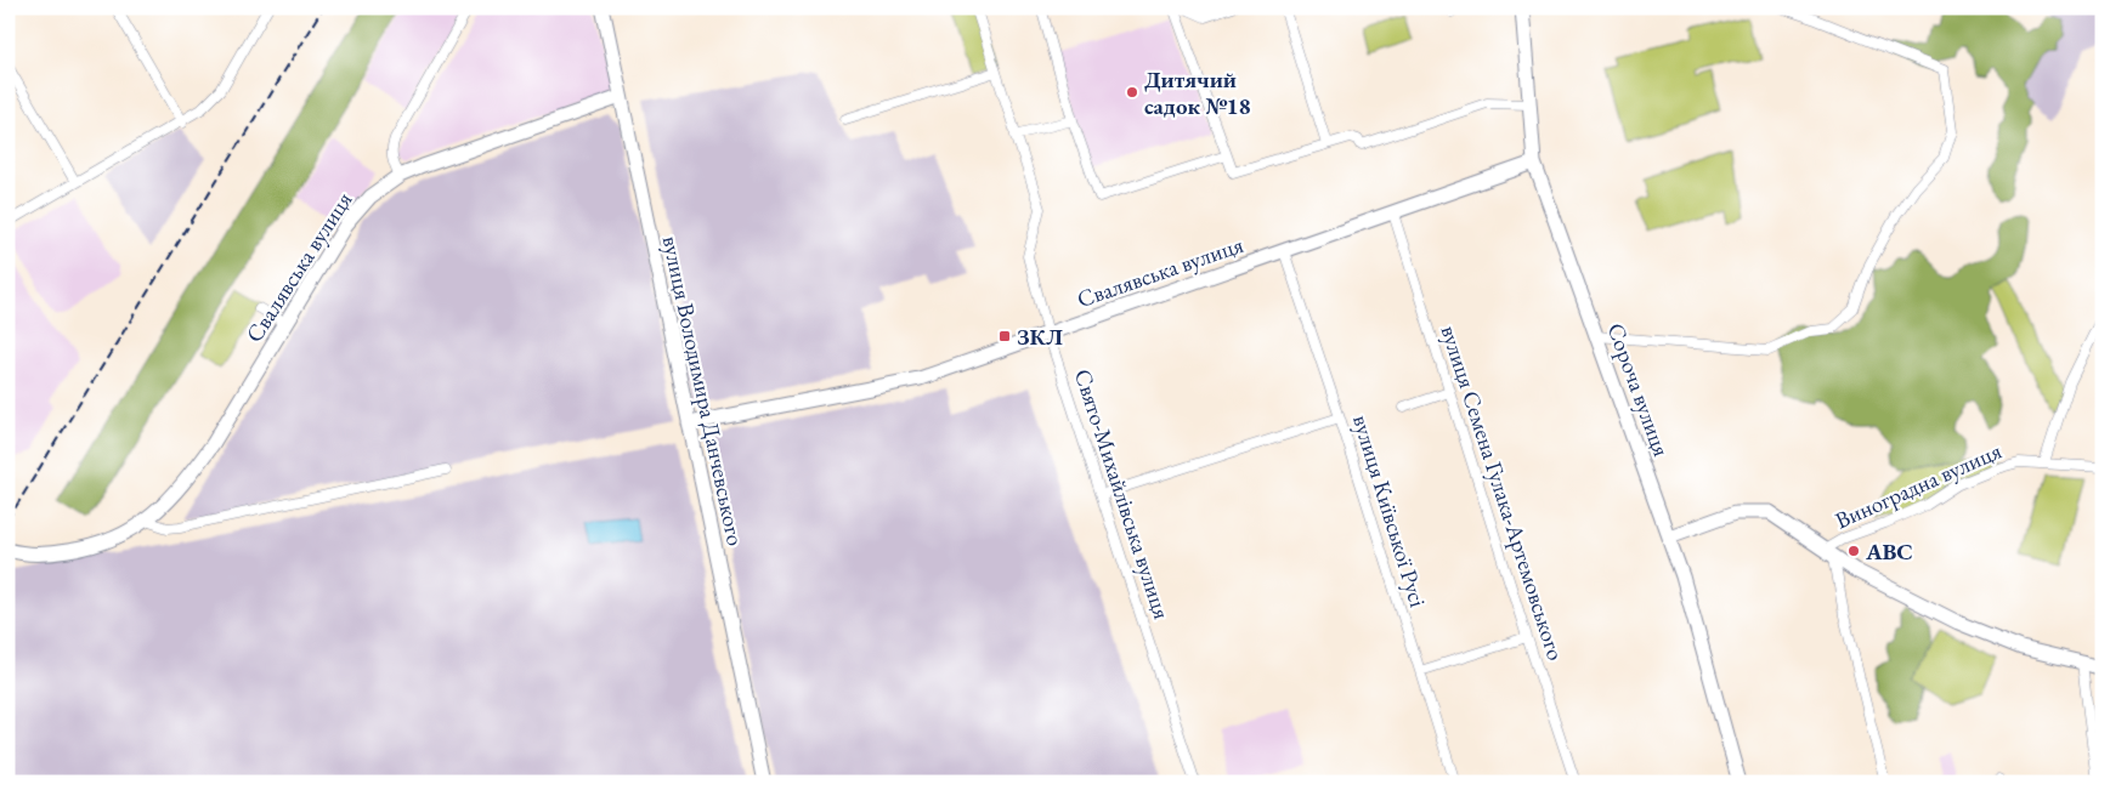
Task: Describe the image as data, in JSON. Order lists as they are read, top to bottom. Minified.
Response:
{"streets":{"street":["Свалявська вулиця","Сороча вулиця","вулиця Володимира Данчевського","Виноградна вулиця","вулиця Семена Гулака-Артемовського","Свято-Михайлівська вулиця","вулиця Київської Русі"]},"crossings":[["Свалявська вулиця","Сороча вулиця"],["Свалявська вулиця","вулиця Володимира Данчевського"],["Свалявська вулиця","вулиця Семена Гулака-Артемовського"],["Свалявська вулиця","Свято-Михайлівська вулиця"],["Свалявська вулиця","вулиця Київської Русі"]],"places":{"other":["Дитячий садок №18","ABC"],"transit":["ЗКЛ"]}}
